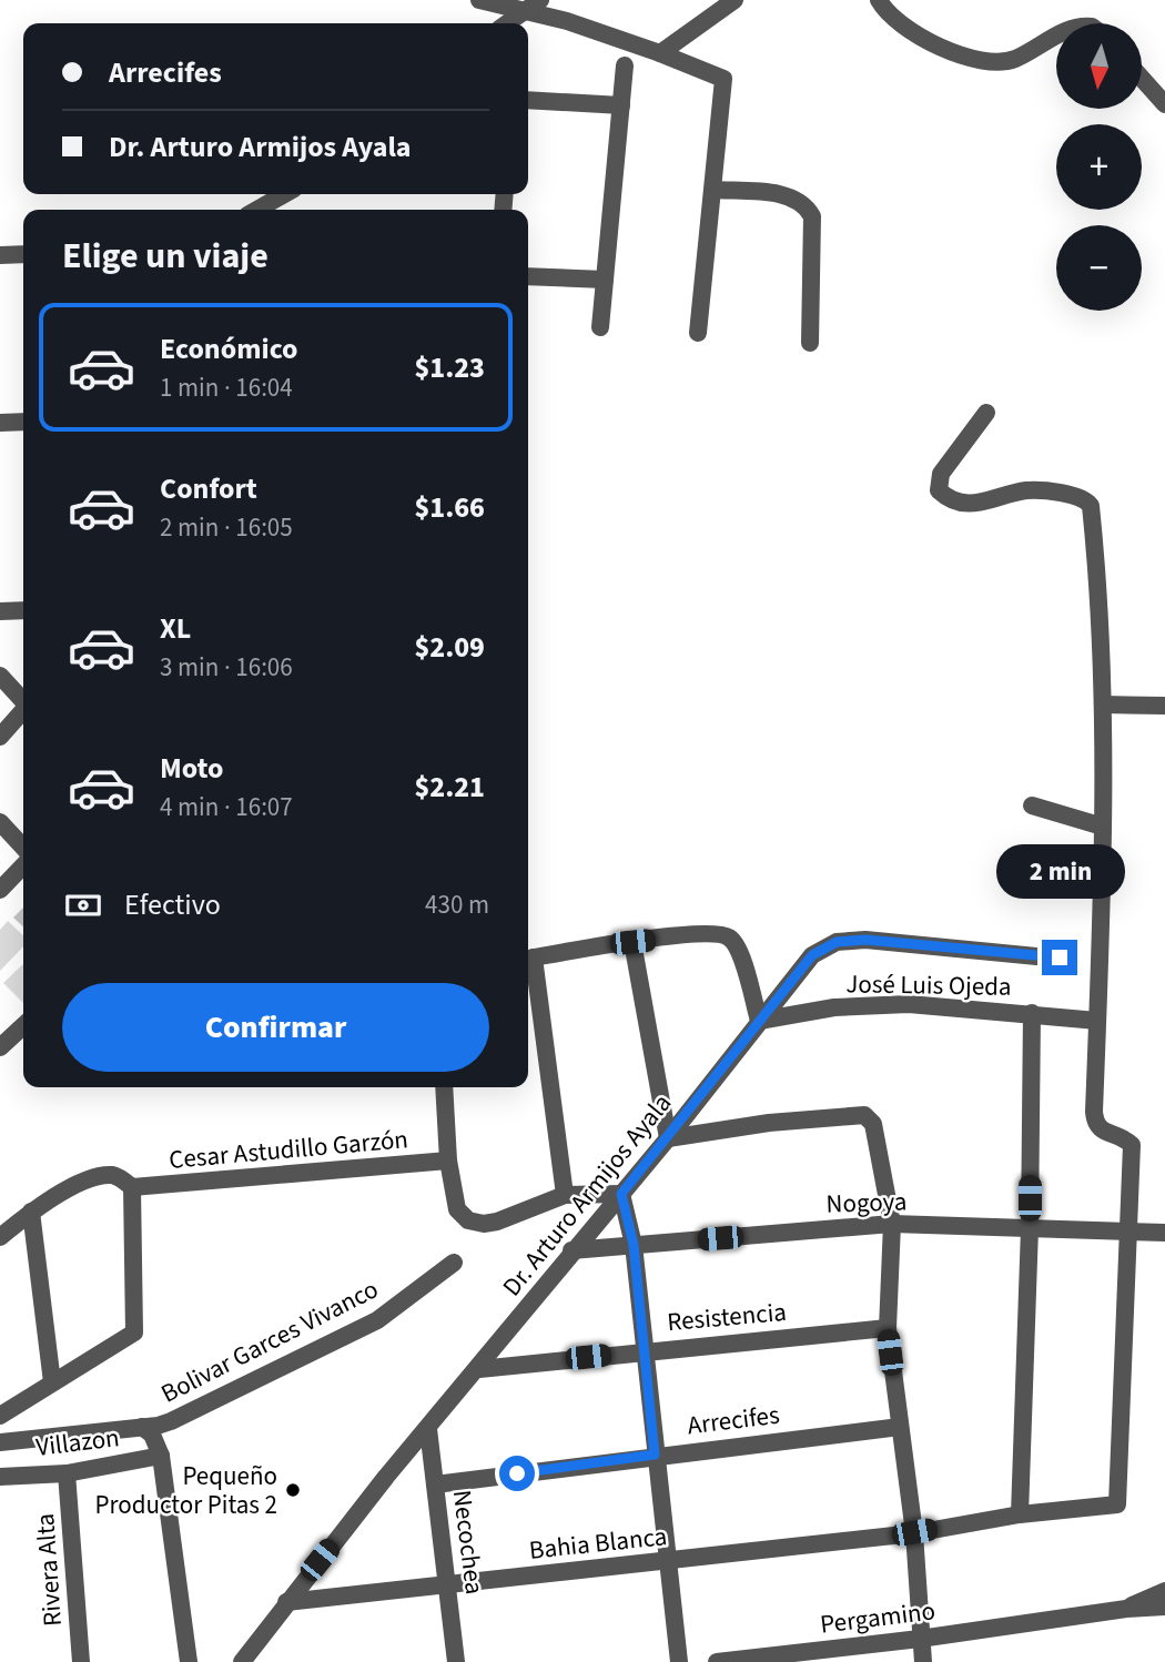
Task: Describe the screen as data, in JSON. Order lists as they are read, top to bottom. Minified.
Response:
{"streets":{"street":["José Luis Ojeda","Cesar Astudillo Garzón","Dr. Arturo Armijos Ayala","Nogoya","Resistencia","Bolivar Garces Vivanco","Arrecifes","Villazon","Necochea","Bahia Blanca","Rivera Alta","Pergamino"]},"crossings":[["José Luis Ojeda","Dr. Arturo Armijos Ayala"],["Dr. Arturo Armijos Ayala","Nogoya"],["Dr. Arturo Armijos Ayala","Resistencia"],["Dr. Arturo Armijos Ayala","Necochea"],["Dr. Arturo Armijos Ayala","Bahia Blanca"],["Nogoya","Bahia Blanca"],["Arrecifes","Necochea"],["Villazon","Rivera Alta"],["Necochea","Bahia Blanca"]],"places":["Pequeño Productor Pitas 2"],"north":"bottom","page":{"map_buttons":["+","−"],"banner":["Arrecifes","Dr. Arturo Armijos Ayala"],"heading":"Elige un viaje","list":[{"name":"Económico","note":"1 min · 16:04","value":"$1.23"},{"name":"Confort","note":"2 min · 16:05","value":"$1.66"},{"name":"XL","note":"3 min · 16:06","value":"$2.09"},{"name":"Moto","note":"4 min · 16:07","value":"$2.21"}],"bubble":"2 min","pay":["Efectivo","430 m"],"buttons":"Confirmar"}}
